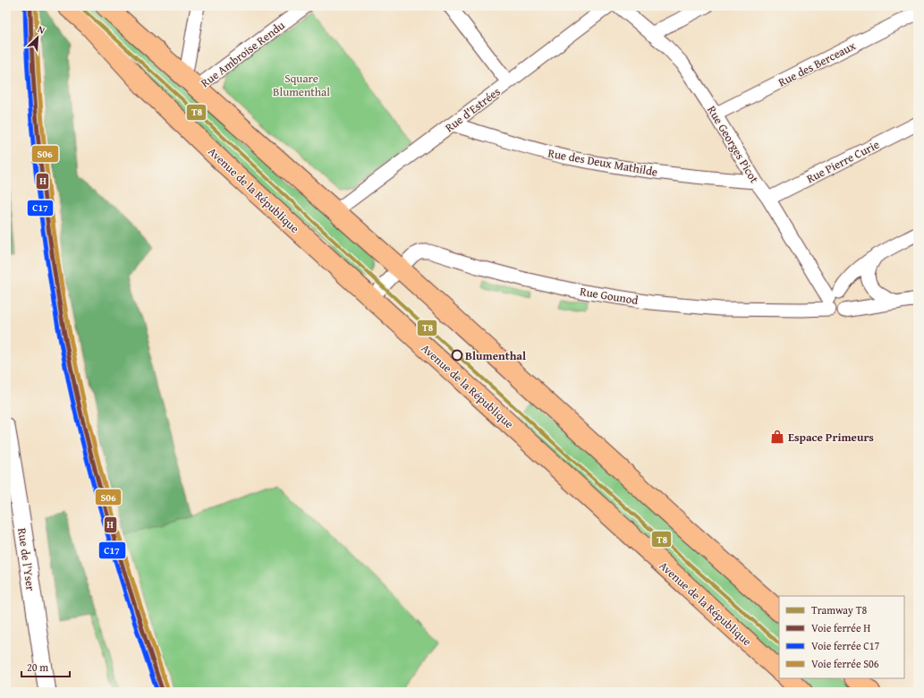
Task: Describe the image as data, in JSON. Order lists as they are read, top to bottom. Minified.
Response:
{"streets":{"main road":["Avenue de la République"],"street":["Rue Ambroise Rendu","Rue des Berceaux","Rue d'Estrées","Rue Georges Picot","Rue Pierre Curie","Rue des Deux Mathilde","Rue Gounod","Rue de l'Yser"]},"crossings":[["Rue des Berceaux","Rue Georges Picot"],["Rue d'Estrées","Rue des Deux Mathilde"],["Rue Georges Picot","Rue Pierre Curie"],["Rue Georges Picot","Rue des Deux Mathilde"],["Rue Georges Picot","Rue Gounod"],["Avenue de la République","Rue Gounod"]],"parks":["Square Blumenthal"],"places":{"other":["Blumenthal"],"shop":["Espace Primeurs"]},"lines":["tram line T8","rail line H","rail line C17","rail line S06"],"legend":["Tramway T8","Voie ferrée H","Voie ferrée C17","Voie ferrée S06"],"scale_bar":"20 m","north":"top right"}
